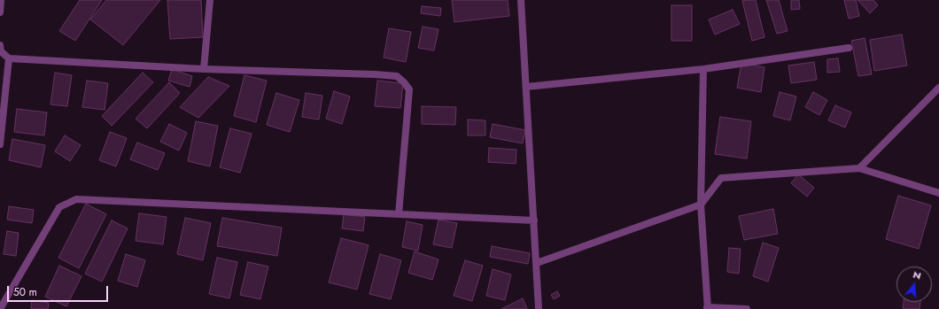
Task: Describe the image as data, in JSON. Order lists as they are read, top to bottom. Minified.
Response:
{"scale_bar":"50 m","north":"top"}
